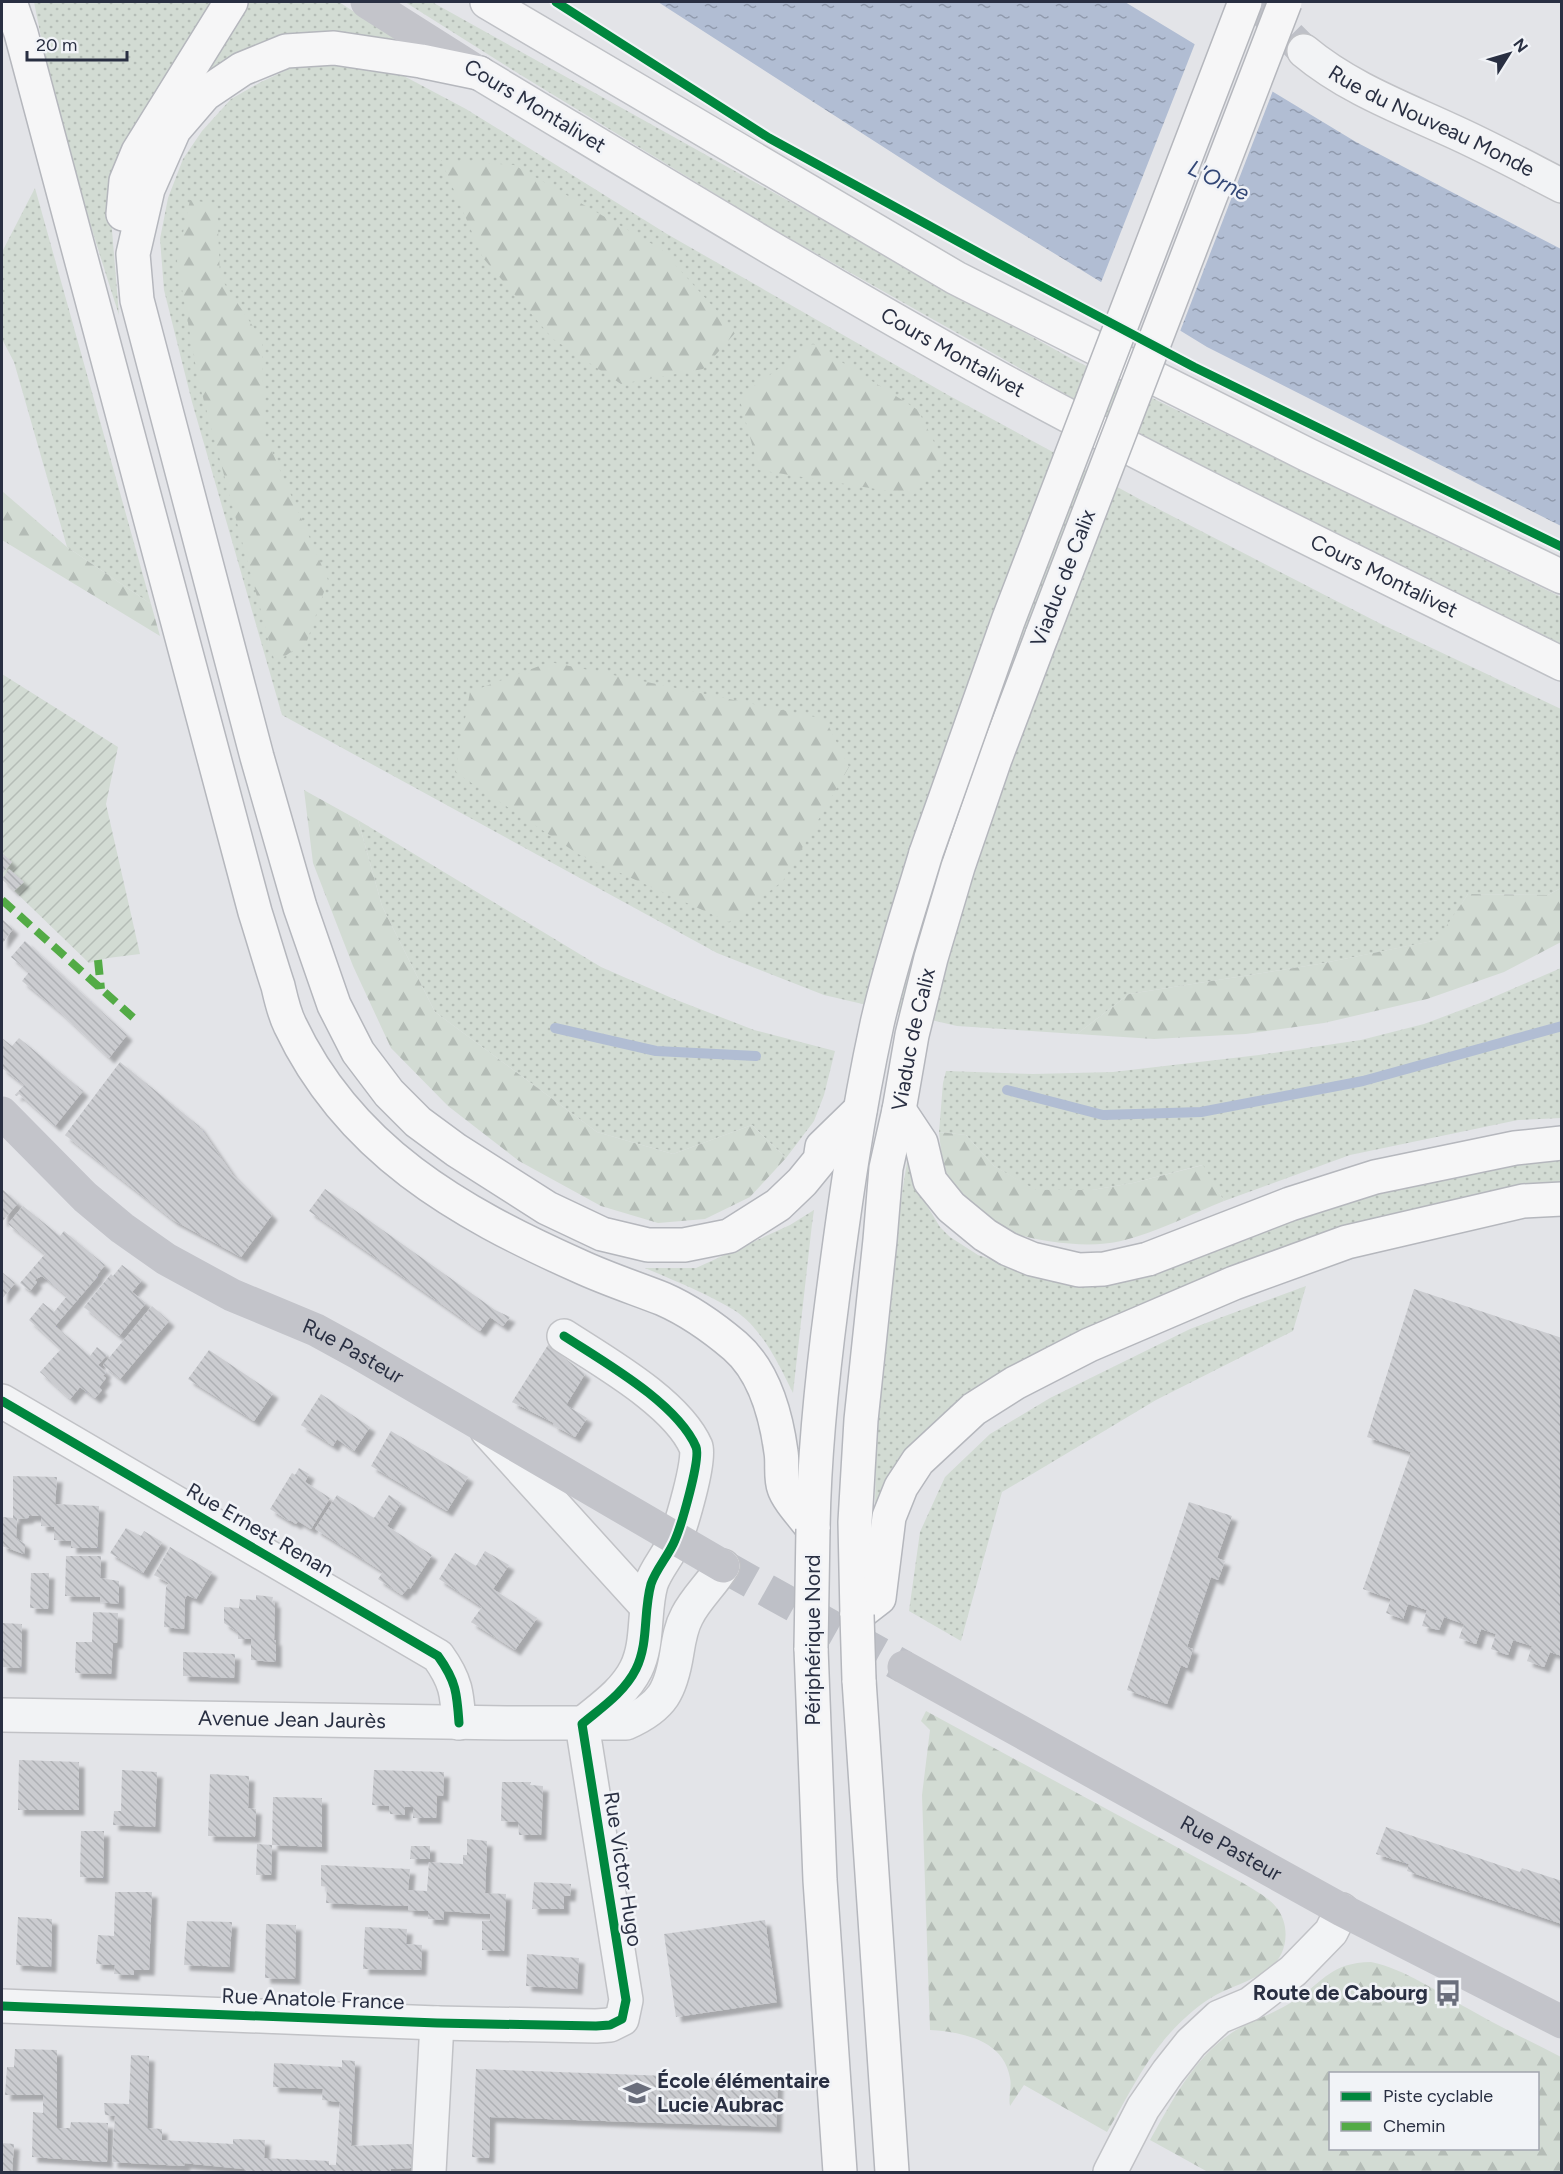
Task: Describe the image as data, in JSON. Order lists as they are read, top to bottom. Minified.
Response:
{"streets":{"main road":["Cours Montalivet","Viaduc de Calix","Rue Pasteur","Périphérique Nord"],"street":["Rue du Nouveau Monde","Rue Ernest Renan","Avenue Jean Jaurès","Rue Victor Hugo","Rue Anatole France"]},"crossings":[["Viaduc de Calix","Périphérique Nord"],["Rue Pasteur","Avenue Jean Jaurès"],["Rue Ernest Renan","Avenue Jean Jaurès"],["Avenue Jean Jaurès","Rue Victor Hugo"],["Rue Victor Hugo","Rue Anatole France"]],"water":["L'Orne"],"places":{"bus stop":["Route de Cabourg"],"school or university":["École élémentaire Lucie Aubrac"]},"legend":["Piste cyclable","Chemin"],"scale_bar":"20 m","north":"top right"}
